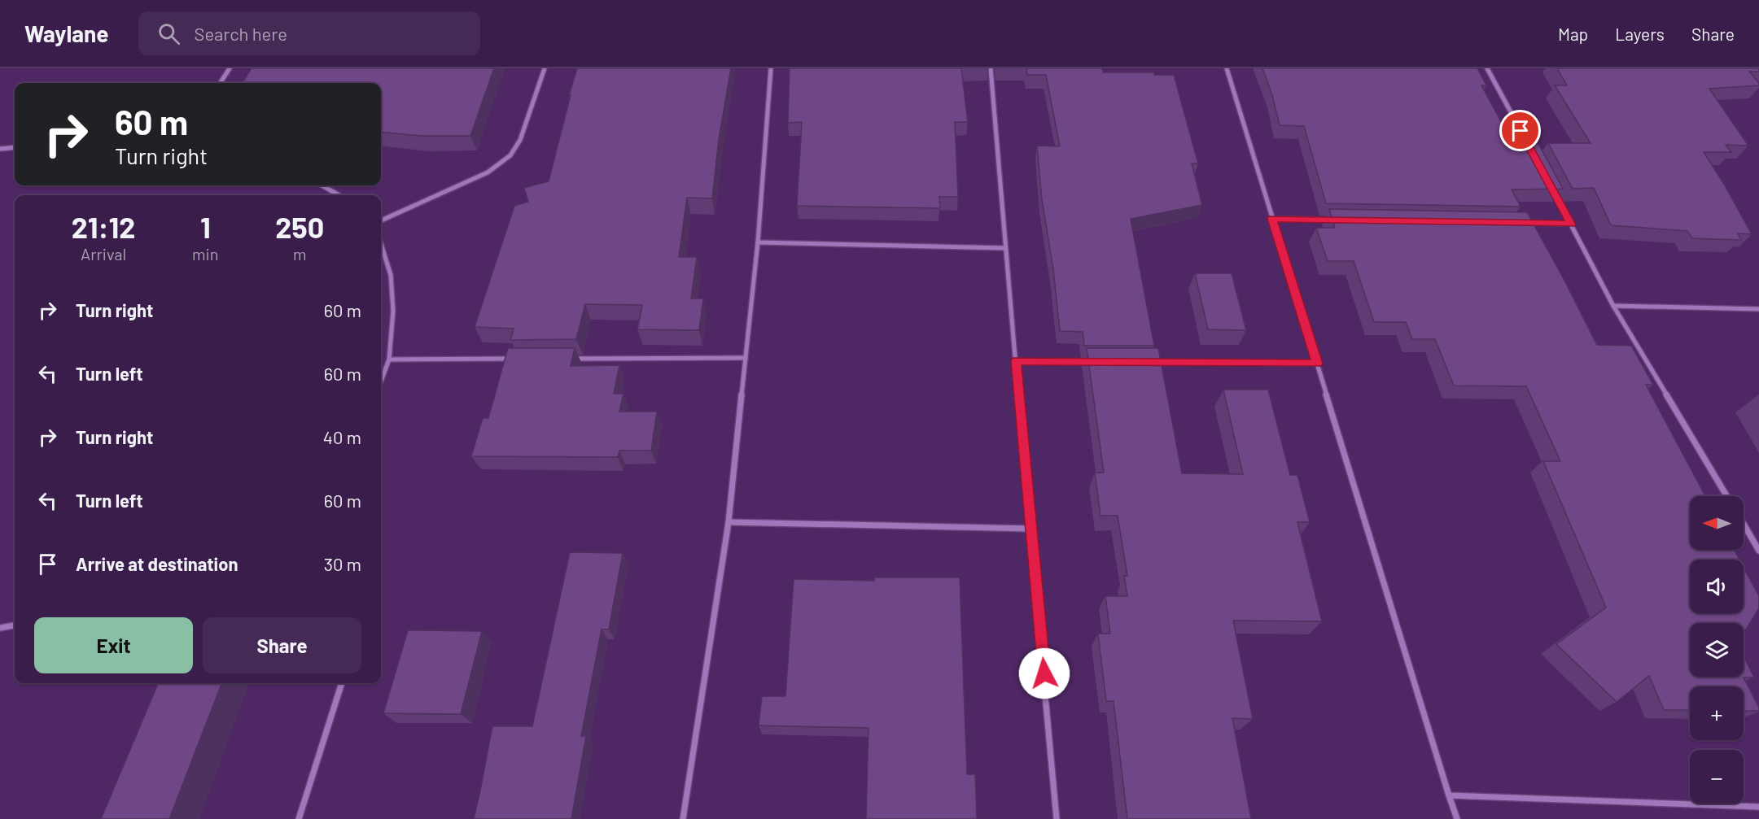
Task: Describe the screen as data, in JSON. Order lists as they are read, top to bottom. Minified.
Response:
{"north":"left","page":{"header":"Waylane","search":"Search here","nav":["Map","Layers","Share"],"turn":["60 m","Turn right"],"eta":["21:12","Arrival","1","min","250","m"],"list":[{"name":"Turn right","value":"60 m"},{"name":"Turn left","value":"60 m"},{"name":"Turn right","value":"40 m"},{"name":"Turn left","value":"60 m"},{"name":"Arrive at destination","value":"30 m"}],"map_buttons":["+","−"],"buttons":["Exit","Share"]}}
